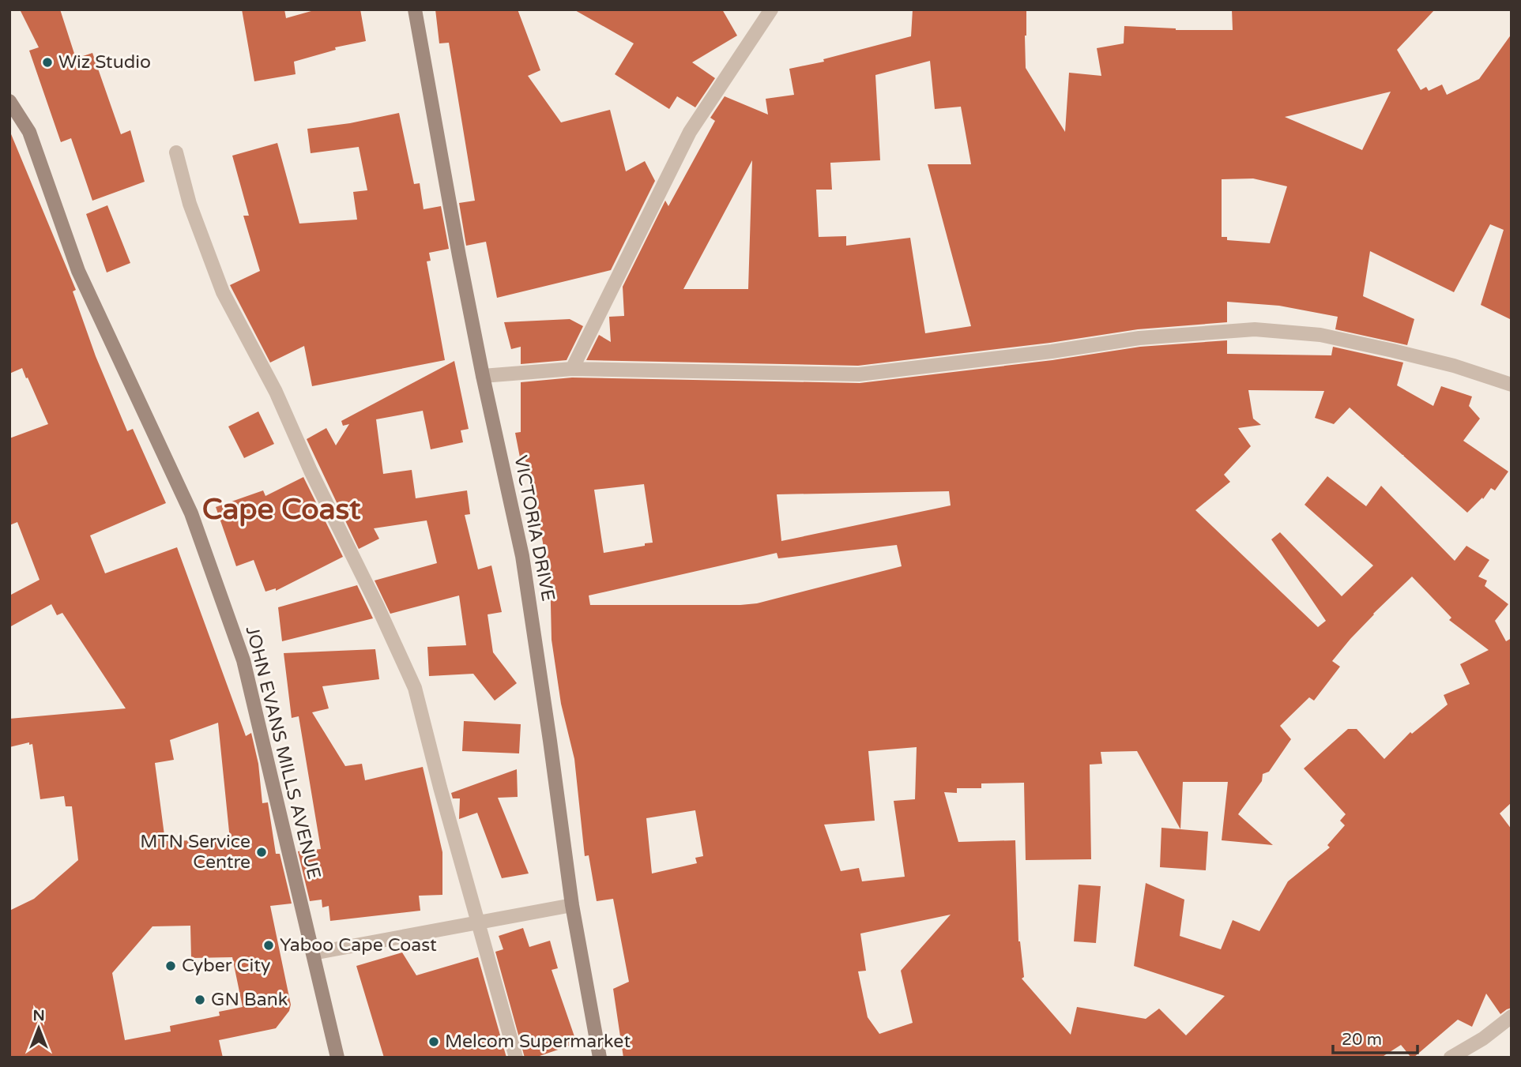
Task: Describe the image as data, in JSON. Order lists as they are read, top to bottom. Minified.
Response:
{"streets":{"street":["VICTORIA DRIVE","JOHN EVANS MILLS AVENUE"]},"districts":["Cape Coast"],"places":["Wiz Studio","MTN Service Centre","Yaboo Cape Coast","Cyber City","GN Bank","Melcom Supermarket"],"scale_bar":"20 m","north":"top"}
